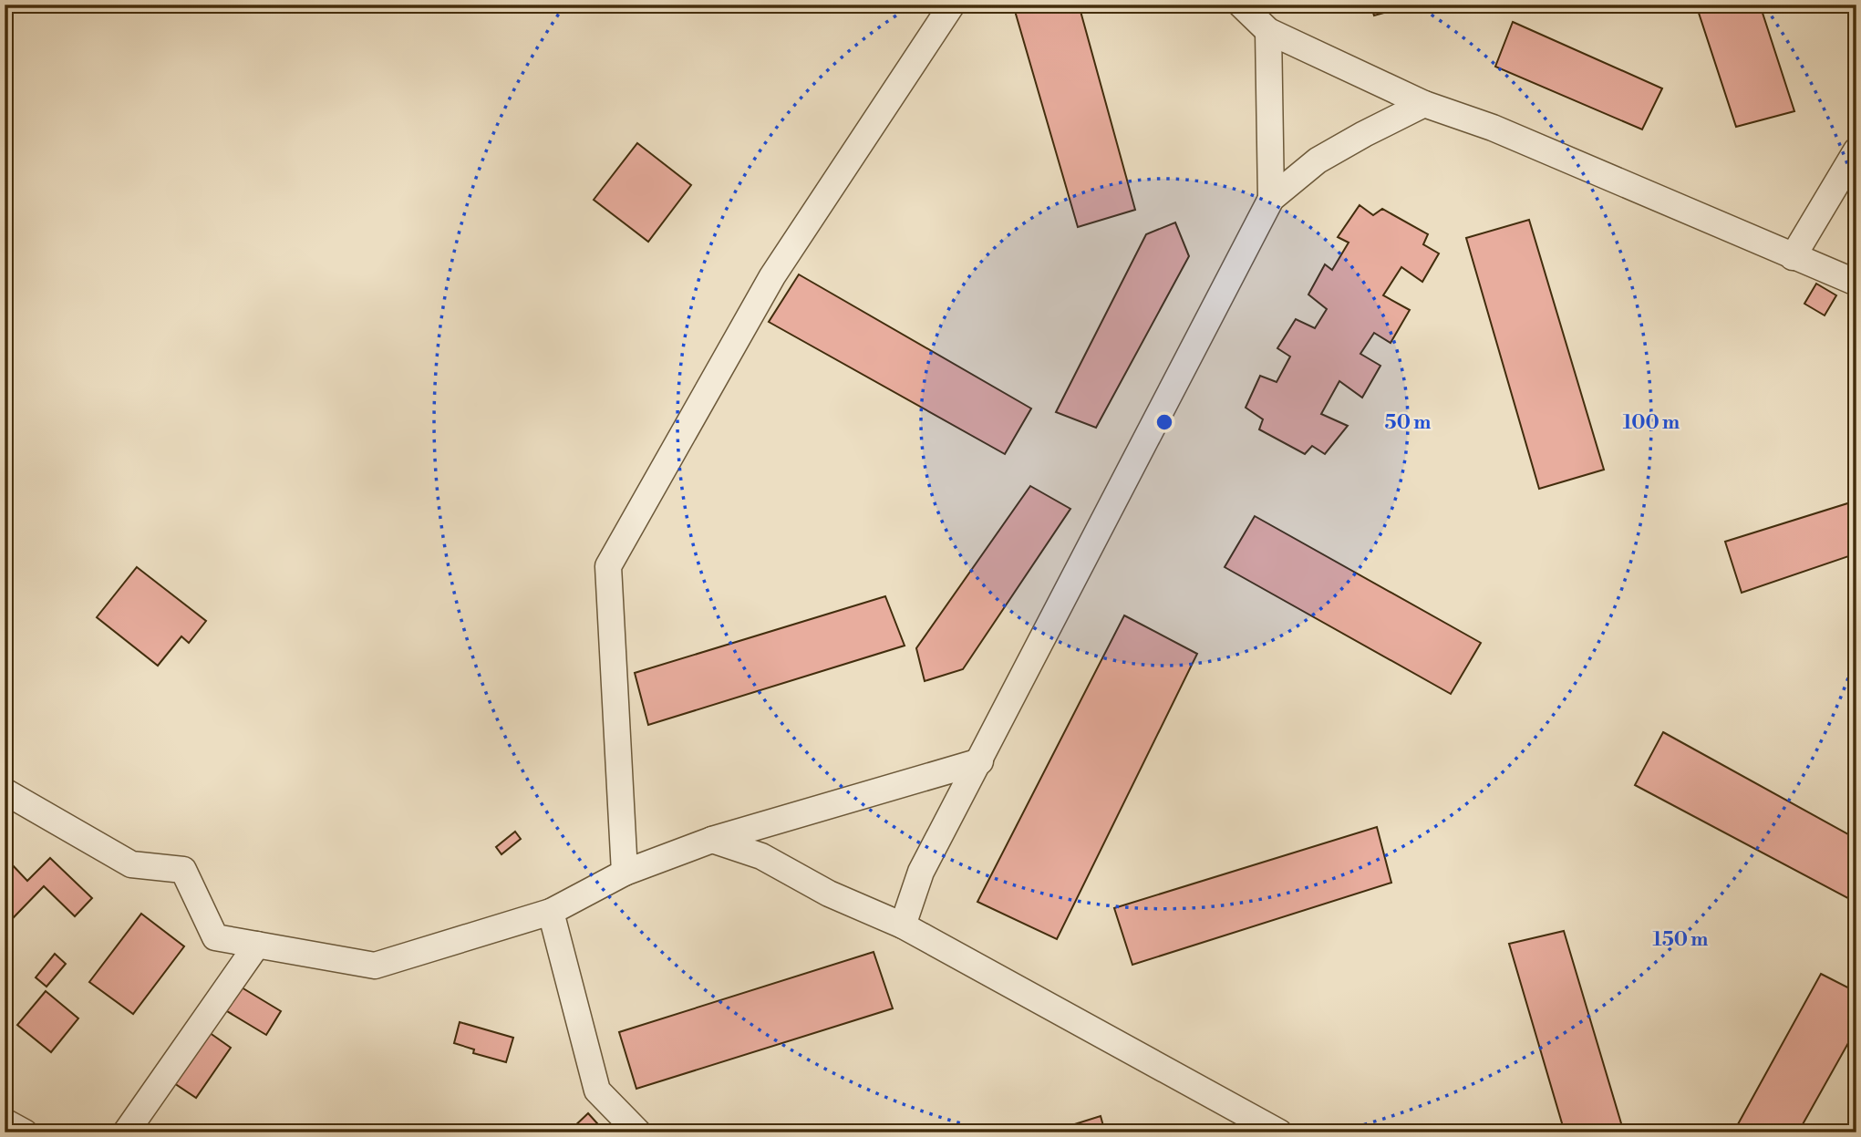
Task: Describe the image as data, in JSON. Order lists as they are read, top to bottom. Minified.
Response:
{"rings":["50 m","100 m","150 m"]}
